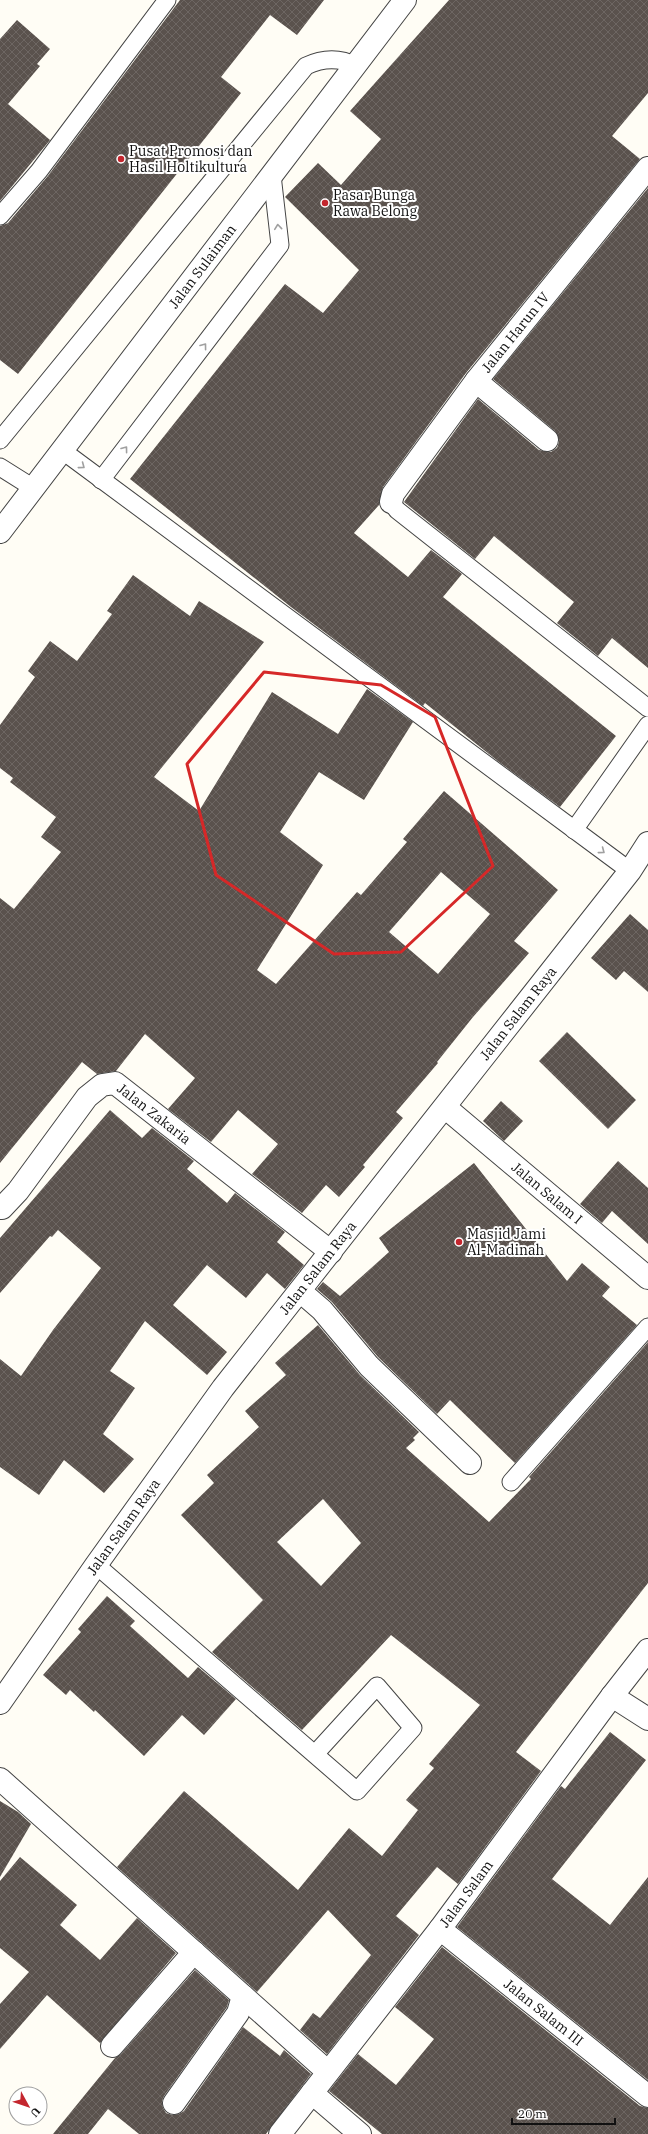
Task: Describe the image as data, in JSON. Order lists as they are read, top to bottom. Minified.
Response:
{"streets":{"street":["Jalan Sulaiman","Jalan Harun IV","Jalan Salam Raya","Jalan Zakaria","Jalan Salam I","Jalan Salam","Jalan Salam III"]},"crossings":[["Jalan Salam Raya","Jalan Zakaria"],["Jalan Salam Raya","Jalan Salam I"],["Jalan Salam","Jalan Salam III"]],"places":["Pusat Promosi dan Hasil Holtikultura","Pasar Bunga Rawa Belong","Masjid Jami Al-Madinah"],"scale_bar":"20 m","north":"bottom right"}
